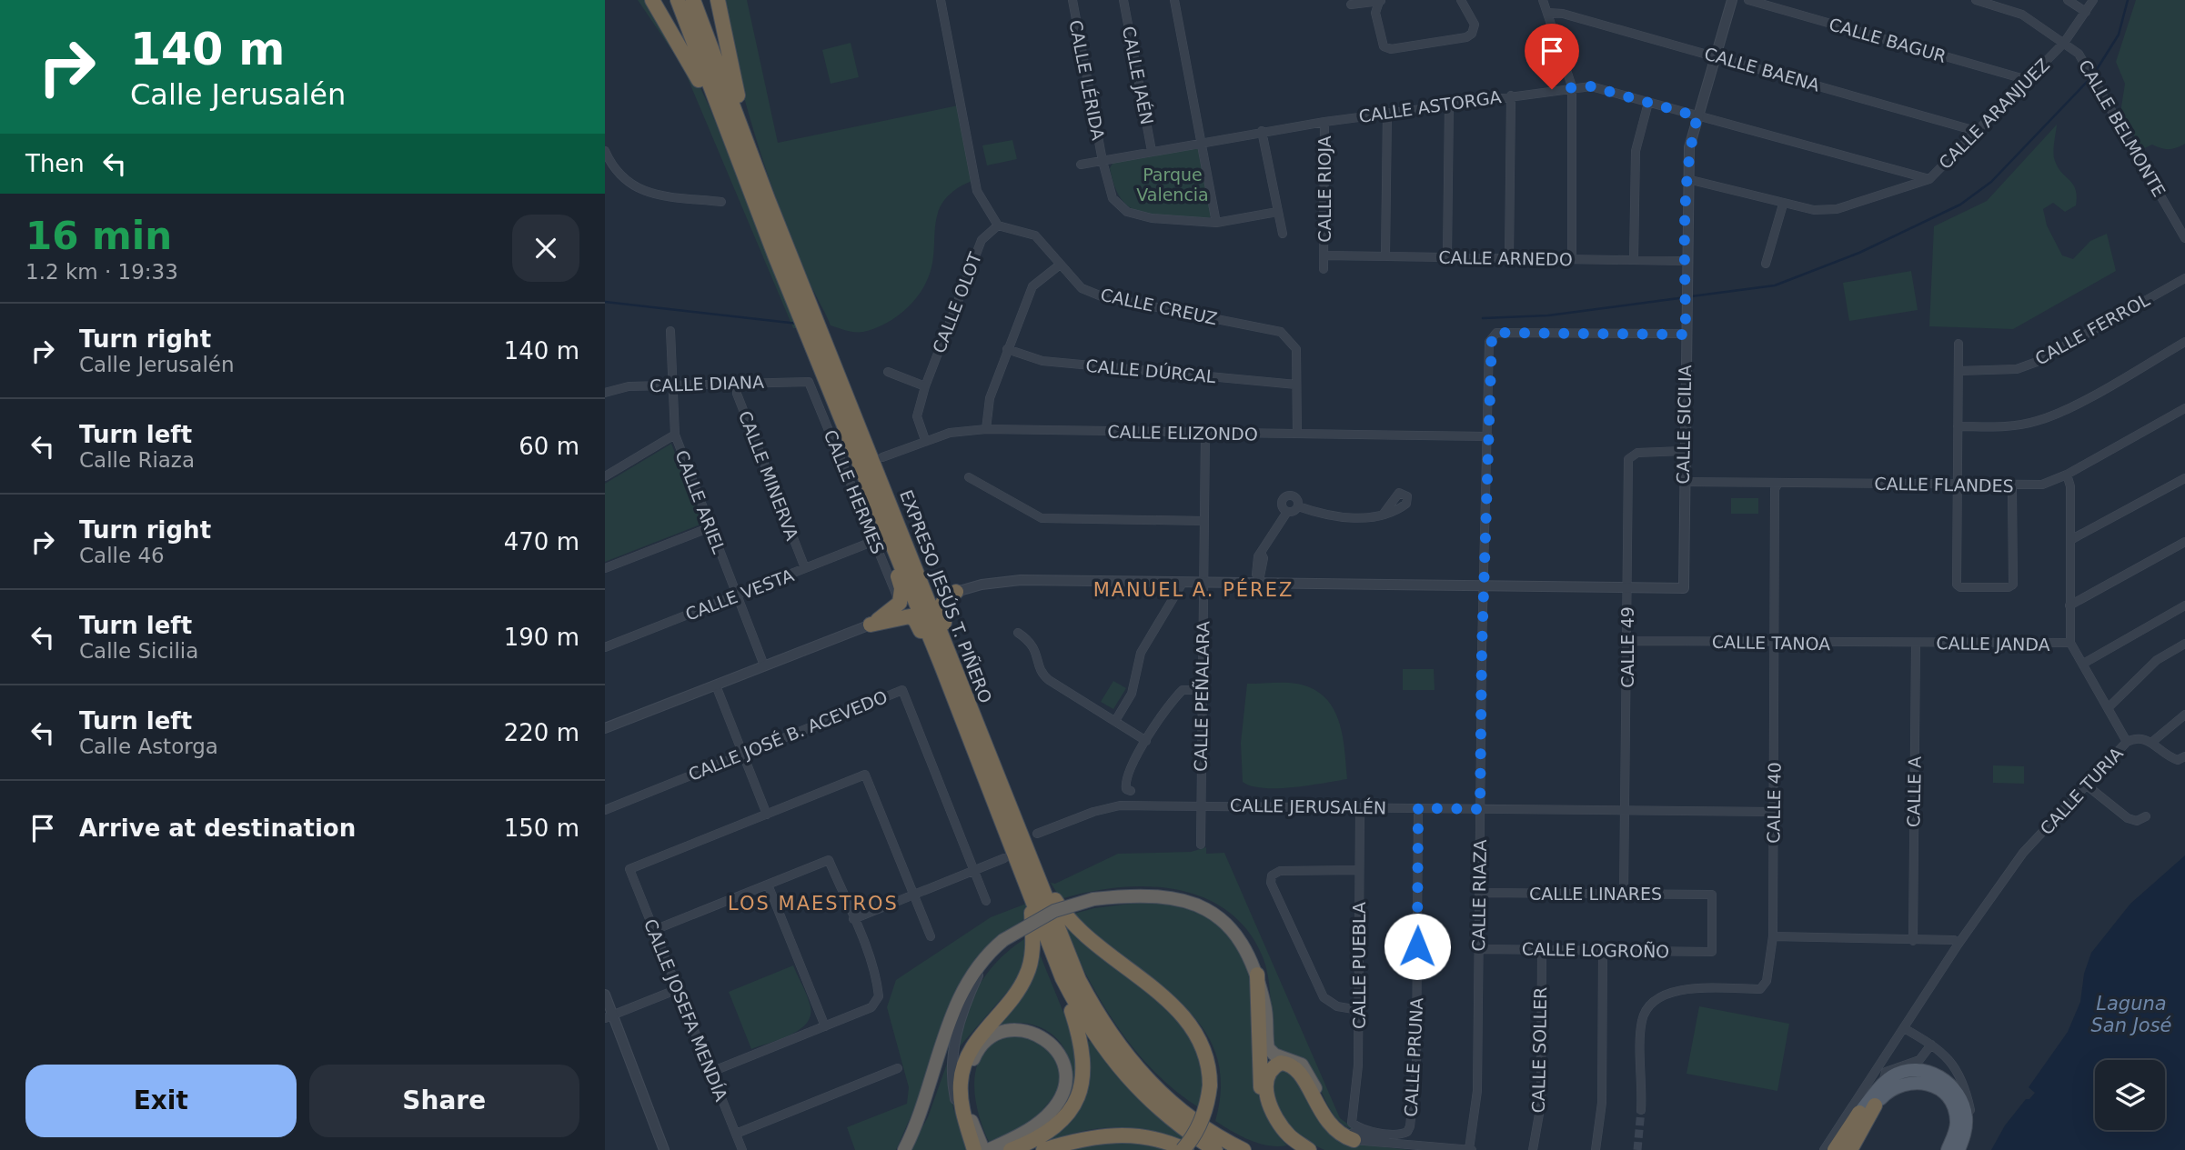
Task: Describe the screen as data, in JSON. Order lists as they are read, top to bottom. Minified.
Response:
{"streets":{"highway":["EXPRESO JESÚS T. PIÑERO"],"street":["CALLE BAGUR","CALLE BAENA","CALLE JAÉN","CALLE LÉRIDA","CALLE ASTORGA","CALLE ARANJUEZ","CALLE BELMONTE","CALLE RIOJA","CALLE ARNEDO","CALLE OLOT","CALLE CREUZ","CALLE FERROL","CALLE DÚRCAL","CALLE DIANA","CALLE SICILIA","CALLE ELIZONDO","CALLE MINERVA","CALLE FLANDES","CALLE HERMES","CALLE ARIEL","CALLE VESTA","CALLE TANOA","CALLE JANDA","CALLE 49","CALLE PEÑALARA","CALLE JOSÉ B. ACEVEDO","CALLE TURIA","CALLE A","CALLE 40","CALLE JERUSALÉN","CALLE LINARES","CALLE RIAZA","CALLE LOGROÑO","CALLE PUEBLA","CALLE JOSEFA MENDÍA","CALLE SOLLER","CALLE PRUNA"]},"crossings":[["CALLE BAGUR","CALLE ARANJUEZ"],["CALLE BAENA","CALLE ARANJUEZ"],["CALLE BAENA","CALLE SICILIA"],["CALLE JAÉN","CALLE ASTORGA"],["CALLE LÉRIDA","CALLE ASTORGA"],["CALLE ASTORGA","CALLE ARANJUEZ"],["CALLE ASTORGA","CALLE RIOJA"],["CALLE ASTORGA","CALLE SICILIA"],["CALLE ARANJUEZ","CALLE BELMONTE"],["CALLE ARANJUEZ","CALLE SICILIA"],["CALLE RIOJA","CALLE ARNEDO"],["CALLE ARNEDO","CALLE SICILIA"],["CALLE OLOT","CALLE CREUZ"],["CALLE OLOT","CALLE ELIZONDO"],["CALLE CREUZ","CALLE DÚRCAL"],["CALLE CREUZ","CALLE ELIZONDO"],["CALLE DIANA","CALLE MINERVA"],["CALLE DIANA","CALLE HERMES"],["CALLE DIANA","CALLE ARIEL"],["CALLE SICILIA","CALLE FLANDES"],["CALLE SICILIA","CALLE 49"],["CALLE SICILIA","CALLE RIAZA"],["CALLE ELIZONDO","CALLE PEÑALARA"],["CALLE ELIZONDO","CALLE RIAZA"],["CALLE MINERVA","CALLE VESTA"],["CALLE FLANDES","CALLE TURIA"],["CALLE FLANDES","CALLE 40"],["CALLE HERMES","CALLE VESTA"],["CALLE ARIEL","CALLE VESTA"],["CALLE TANOA","CALLE JANDA"],["CALLE TANOA","CALLE 49"],["CALLE TANOA","CALLE A"],["CALLE TANOA","CALLE 40"],["CALLE JANDA","CALLE TURIA"],["CALLE JANDA","CALLE A"],["CALLE 49","CALLE JERUSALÉN"],["CALLE 49","CALLE LINARES"],["CALLE PEÑALARA","CALLE JERUSALÉN"],["CALLE 40","CALLE JERUSALÉN"],["CALLE JERUSALÉN","CALLE RIAZA"],["CALLE JERUSALÉN","CALLE PUEBLA"],["CALLE JERUSALÉN","CALLE PRUNA"],["CALLE LINARES","CALLE RIAZA"],["CALLE LINARES","CALLE LOGROÑO"],["CALLE RIAZA","CALLE LOGROÑO"],["CALLE LOGROÑO","CALLE SOLLER"],["CALLE PUEBLA","CALLE PRUNA"]],"districts":["MANUEL A. PÉREZ","LOS MAESTROS"],"water":["Laguna San José"],"parks":["Parque Valencia"],"page":{"turn":["140 m","Calle Jerusalén"],"then":"Then","heading":["16 min","1.2 km · 19:33"],"list":[{"name":"Turn right","note":"Calle Jerusalén","value":"140 m"},{"name":"Turn left","note":"Calle Riaza","value":"60 m"},{"name":"Turn right","note":"Calle 46","value":"470 m"},{"name":"Turn left","note":"Calle Sicilia","value":"190 m"},{"name":"Turn left","note":"Calle Astorga","value":"220 m"},{"name":"Arrive at destination","value":"150 m"}],"buttons":["Exit","Share"]}}
